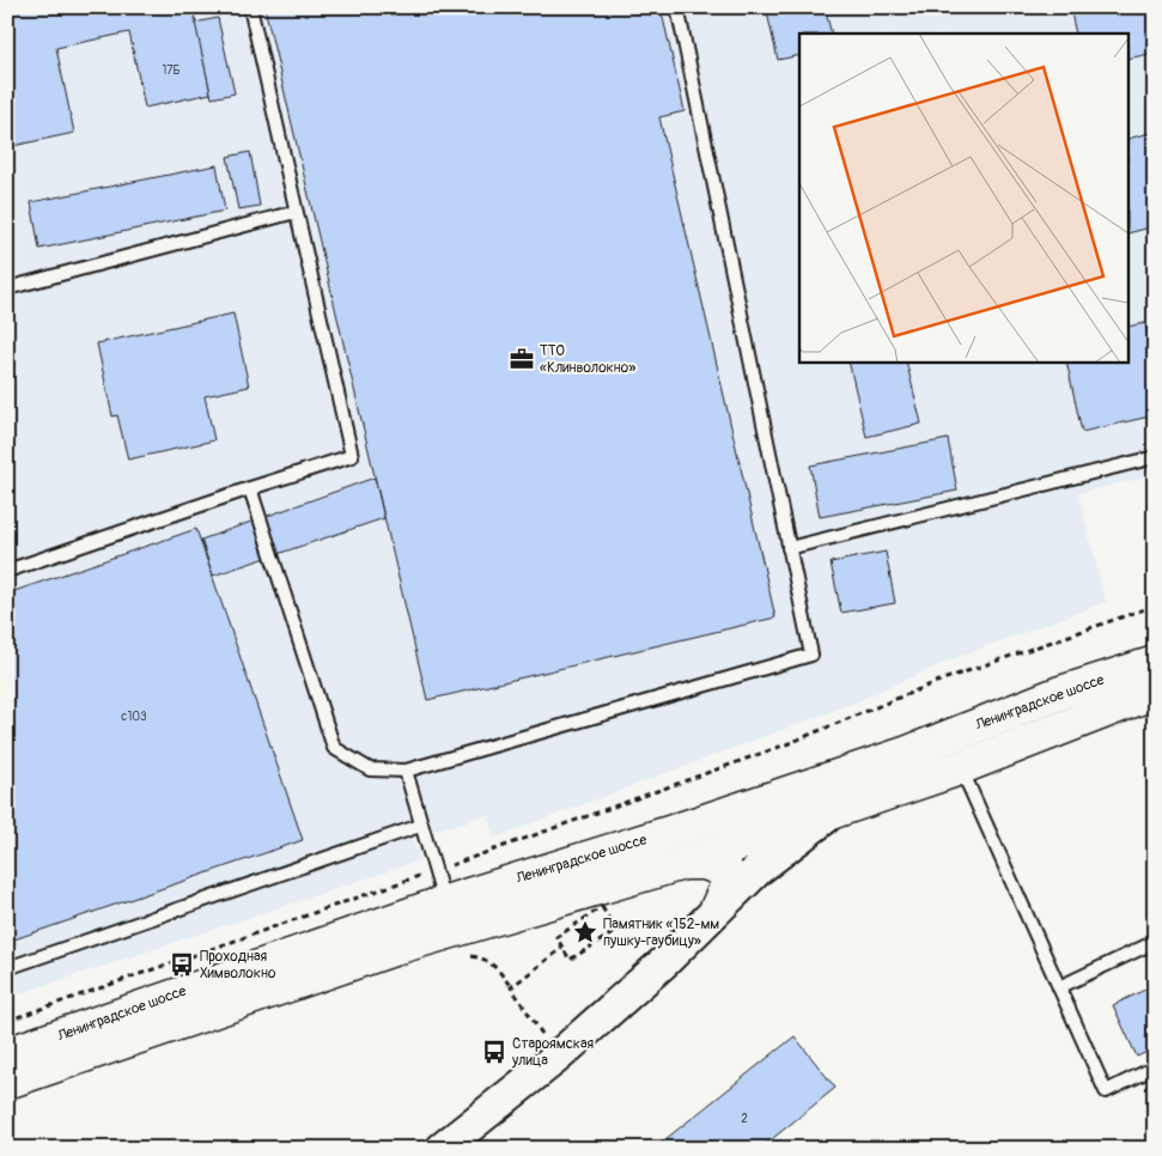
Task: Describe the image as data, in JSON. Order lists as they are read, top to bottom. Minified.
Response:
{"streets":{"highway":["Ленинградское шоссе"]},"places":{"office":["ТТО «Клинволокно»"],"place":["Памятник «152-мм пушку-гаубицу»"],"bus stop":["Проходная Химволокно","Староямская улица"]},"house_numbers":["17Б","c103","2"]}
